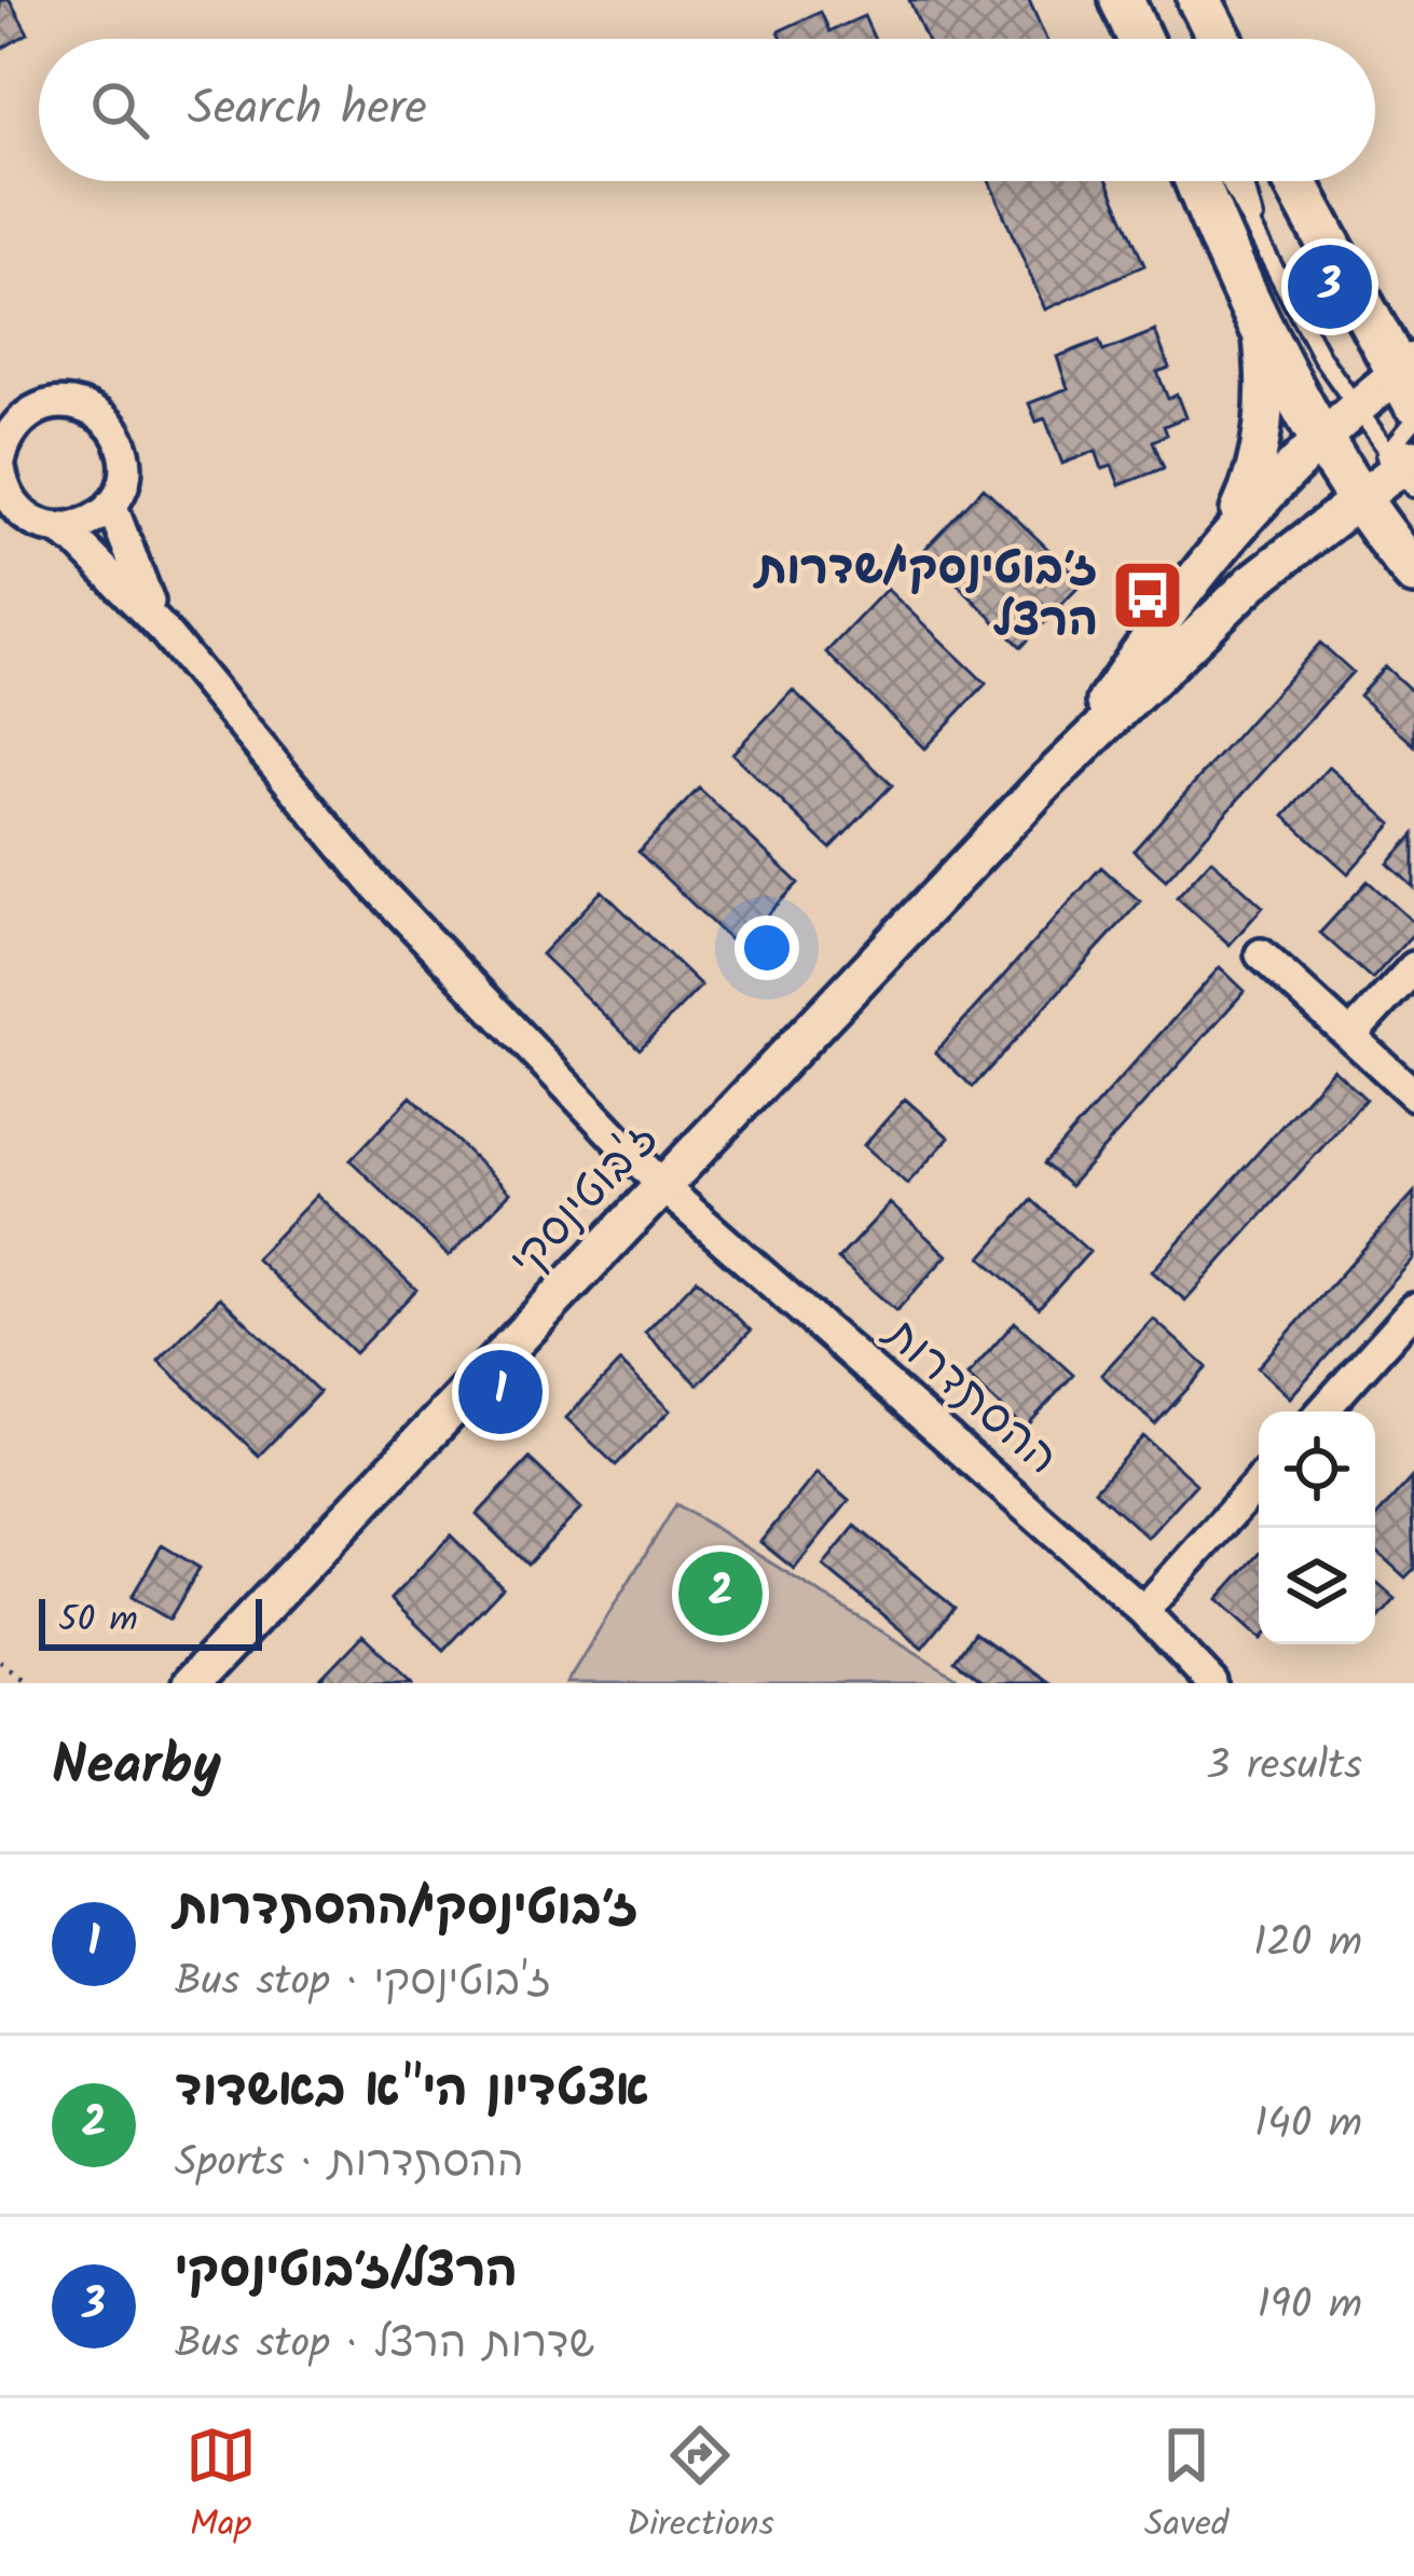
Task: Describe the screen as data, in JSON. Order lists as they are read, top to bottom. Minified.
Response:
{"streets":{"street":["ז'בוטינסקי","ההסתדרות"]},"crossings":[["ז'בוטינסקי","ההסתדרות"]],"places":{"bus stop":["ז׳בוטינסקי/שדרות הרצל"]},"scale_bar":"50 m","page":{"search":"Search here","pins":["3","1","2"],"scale":"50 m","heading":["Nearby","3 results"],"list":[{"mark":"1","name":"ז׳בוטינסקי/ההסתדרות","note":"Bus stop · ז'בוטינסקי","value":"120 m"},{"mark":"2","name":"אצטדיון הי\"א באשדוד","note":"Sports · ההסתדרות","value":"140 m"},{"mark":"3","name":"הרצל/ז׳בוטינסקי","note":"Bus stop · שדרות הרצל","value":"190 m"}],"nav":["Map","Directions","Saved"]}}
